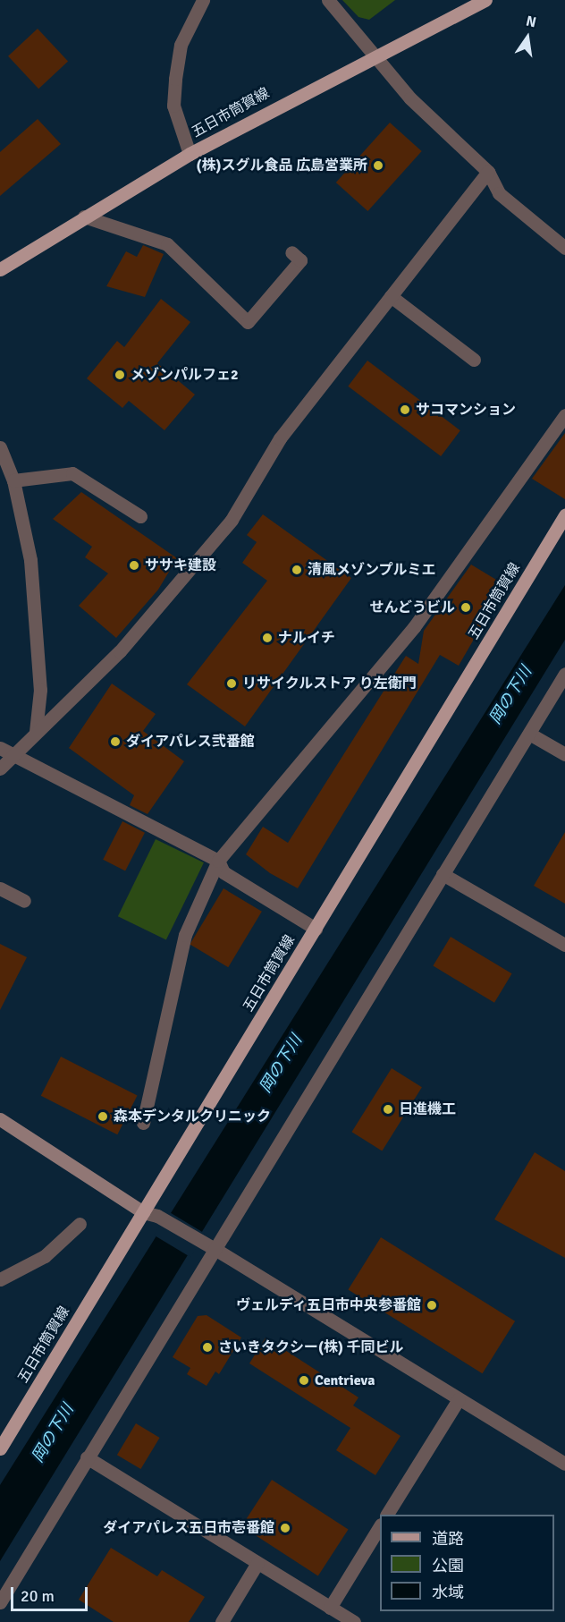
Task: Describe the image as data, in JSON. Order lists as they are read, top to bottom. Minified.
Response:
{"streets":{"main road":["五日市筒賀線"]},"water":["岡の下川"],"places":["(株)スグル食品 広島営業所","メゾンパルフェ2","サコマンション","ササキ建設","清風メゾンプルミエ","せんどうビル","ナルイチ","リサイクルストア り左衛門","ダイアパレス弐番館","日進機工","森本デンタルクリニック","ヴェルディ五日市中央参番館","さいきタクシー(株) 千同ビル","Centrieva","ダイアパレス五日市壱番館"],"legend":["道路","公園","水域"],"scale_bar":"20 m","north":"top"}
